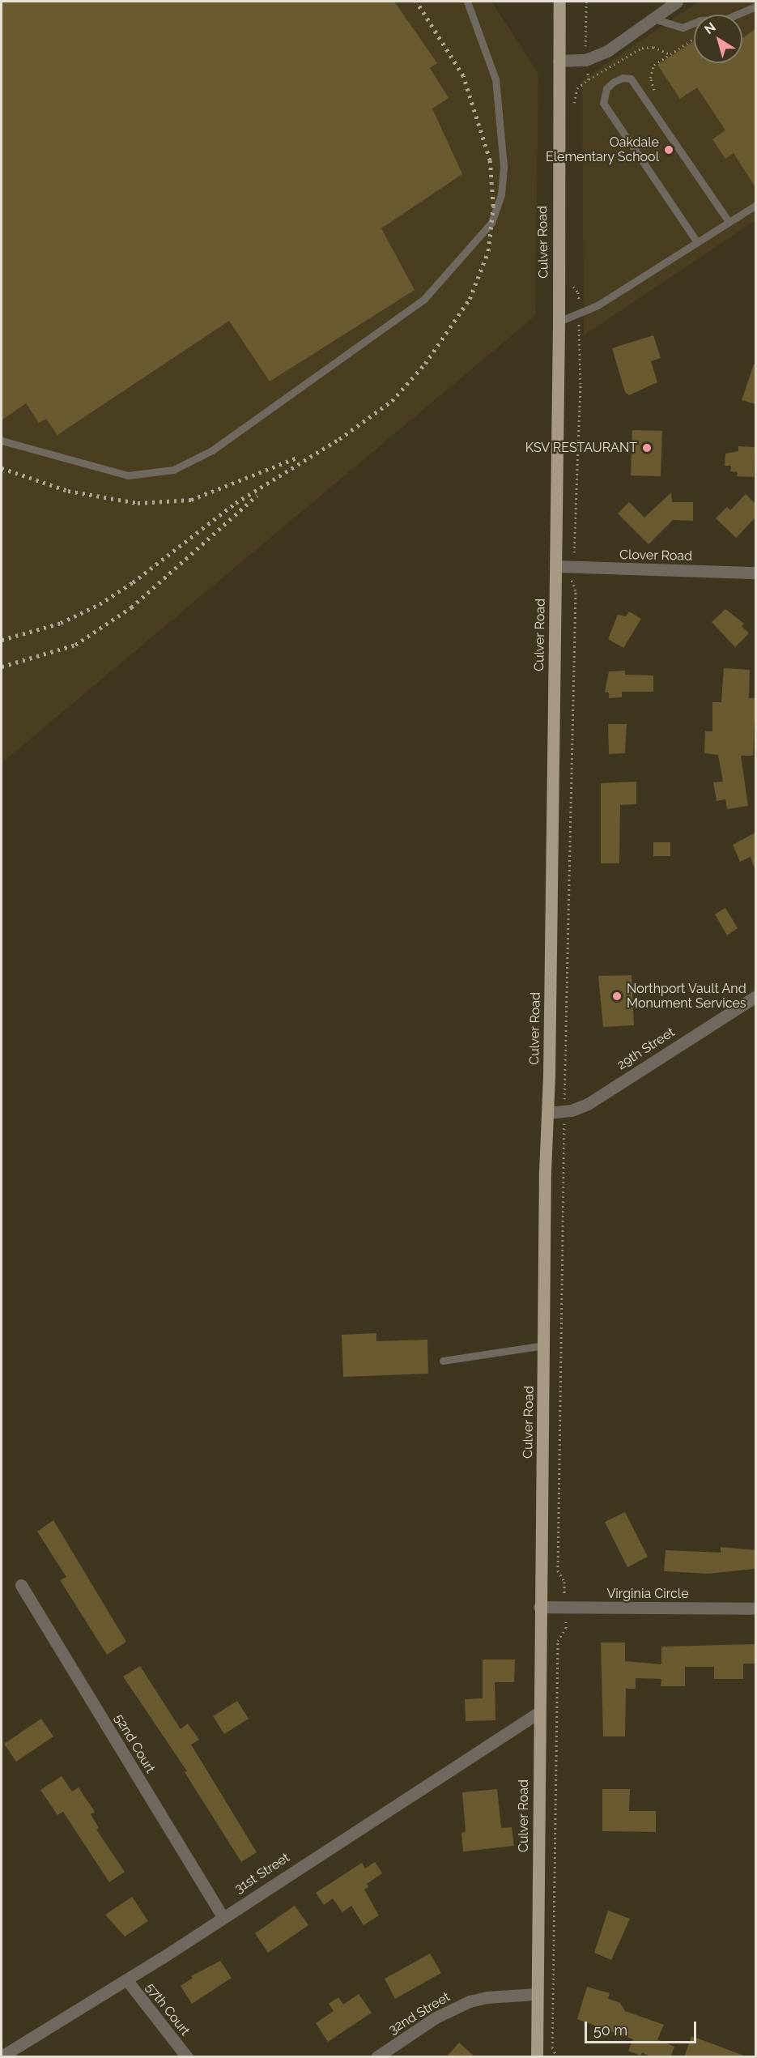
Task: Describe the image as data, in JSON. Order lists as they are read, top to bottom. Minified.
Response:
{"streets":{"main road":["Culver Road"],"street":["Clover Road","29th Street","Virginia Circle","52nd Court","31st Street","57th Court","32nd Street"]},"crossings":[["Culver Road","Clover Road"],["Culver Road","29th Street"],["Culver Road","Virginia Circle"],["Culver Road","31st Street"],["Culver Road","32nd Street"],["52nd Court","31st Street"],["31st Street","57th Court"]],"places":["Oakdale Elementary School","KSV RESTAURANT","Northport Vault And Monument Services"],"scale_bar":"50 m","north":"top left"}
